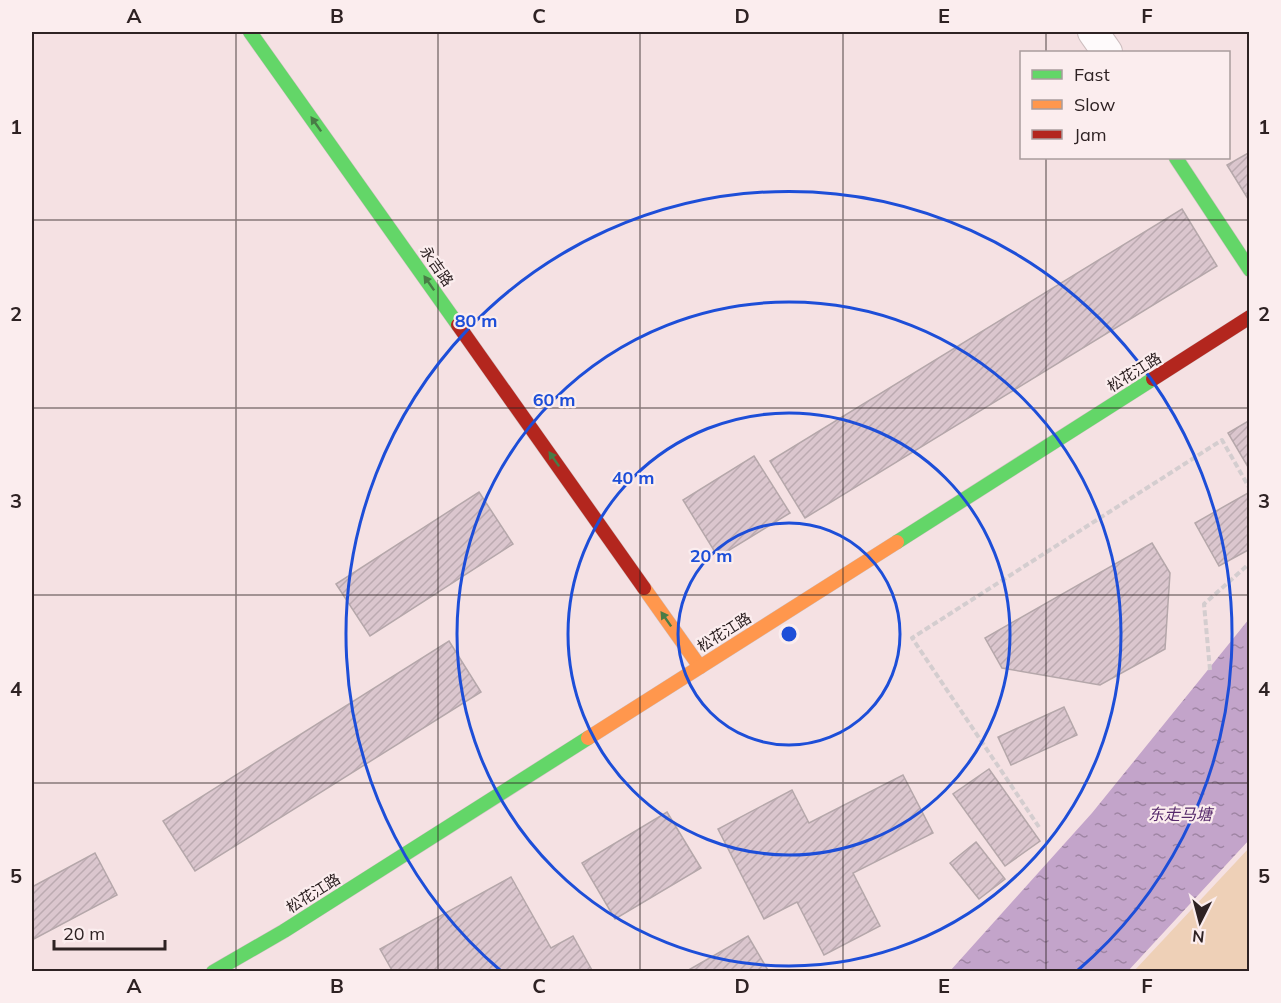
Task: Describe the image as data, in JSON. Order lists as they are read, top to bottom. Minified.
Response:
{"streets":{"main road":["永吉路","松花江路"]},"crossings":[["永吉路","松花江路"]],"one_way":["永吉路"],"water":["东走马塘"],"legend":["Fast","Slow","Jam"],"scale_bar":"20 m","north":"bottom","grid":{"columns":["A","B","C","D","E","F"],"rows":["1","2","3","4","5"]},"rings":["80 m","60 m","40 m","20 m"]}
